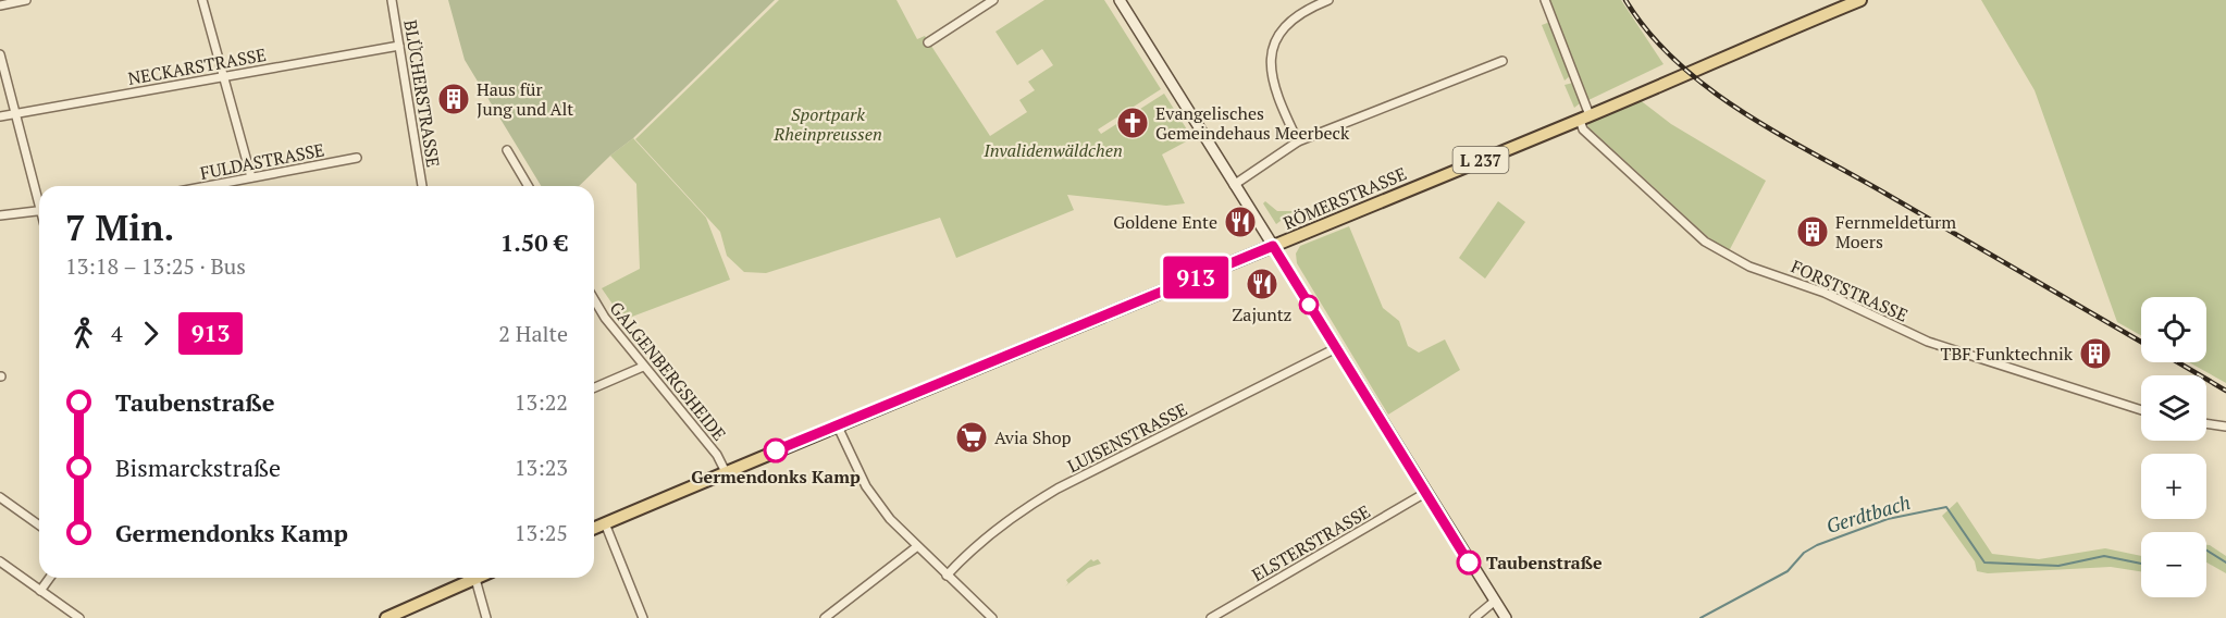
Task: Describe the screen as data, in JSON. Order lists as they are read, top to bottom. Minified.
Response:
{"streets":{"main road":["L 237","RÖMERSTRASSE"],"street":["NECKARSTRASSE","BLÜCHERSTRASSE","FULDASTRASSE","FORSTSTRASSE","GALGENBERGSHEIDE","LUISENSTRASSE","ELSTERSTRASSE"]},"crossings":[["NECKARSTRASSE","BLÜCHERSTRASSE"],["RÖMERSTRASSE","FORSTSTRASSE"],["RÖMERSTRASSE","GALGENBERGSHEIDE"]],"water":["Gerdtbach"],"parks":["Sportpark Rheinpreussen","Invalidenwäldchen"],"places":{"building":["Haus für Jung und Alt","Fernmeldeturm Moers","TBF Funktechnik"],"church":["Evangelisches Gemeindehaus Meerbeck"],"restaurant":["Goldene Ente","Zajuntz"],"supermarket":["Avia Shop"],"other":["Germendonks Kamp","Taubenstraße"]},"lines":["bus line 913"],"page":{"on_map":"913","heading":["7 Min.","13:18 – 13:25 · Bus","1.50 €"],"map_buttons":["+","−"],"legs":["4","913","2 Halte"],"list":[{"name":"Taubenstraße","value":"13:22"},{"name":"Bismarckstraße","value":"13:23"},{"name":"Germendonks Kamp","value":"13:25"}]}}
